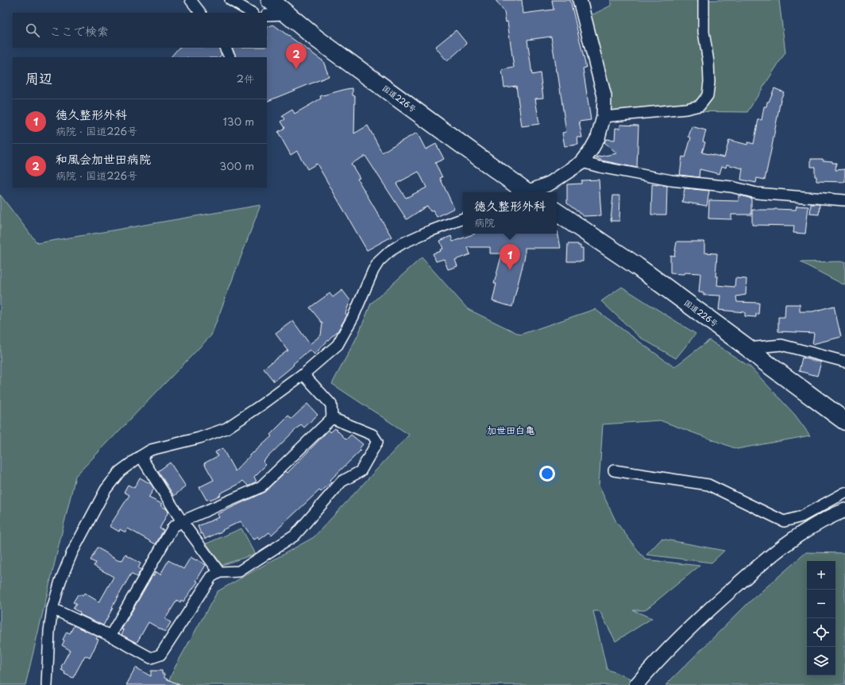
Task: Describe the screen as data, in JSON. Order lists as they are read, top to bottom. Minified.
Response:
{"streets":{"highway":["国道226号"]},"districts":["加世田白亀"],"page":{"search":"ここで検索","pins":["2","1"],"heading":["周辺","2件"],"list":[{"mark":"1","name":"徳久整形外科","note":"病院 · 国道226号","value":"130 m"},{"mark":"2","name":"和風会加世田病院","note":"病院 · 国道226号","value":"300 m"}],"popup":["徳久整形外科","病院"],"map_buttons":["+","−"]}}
